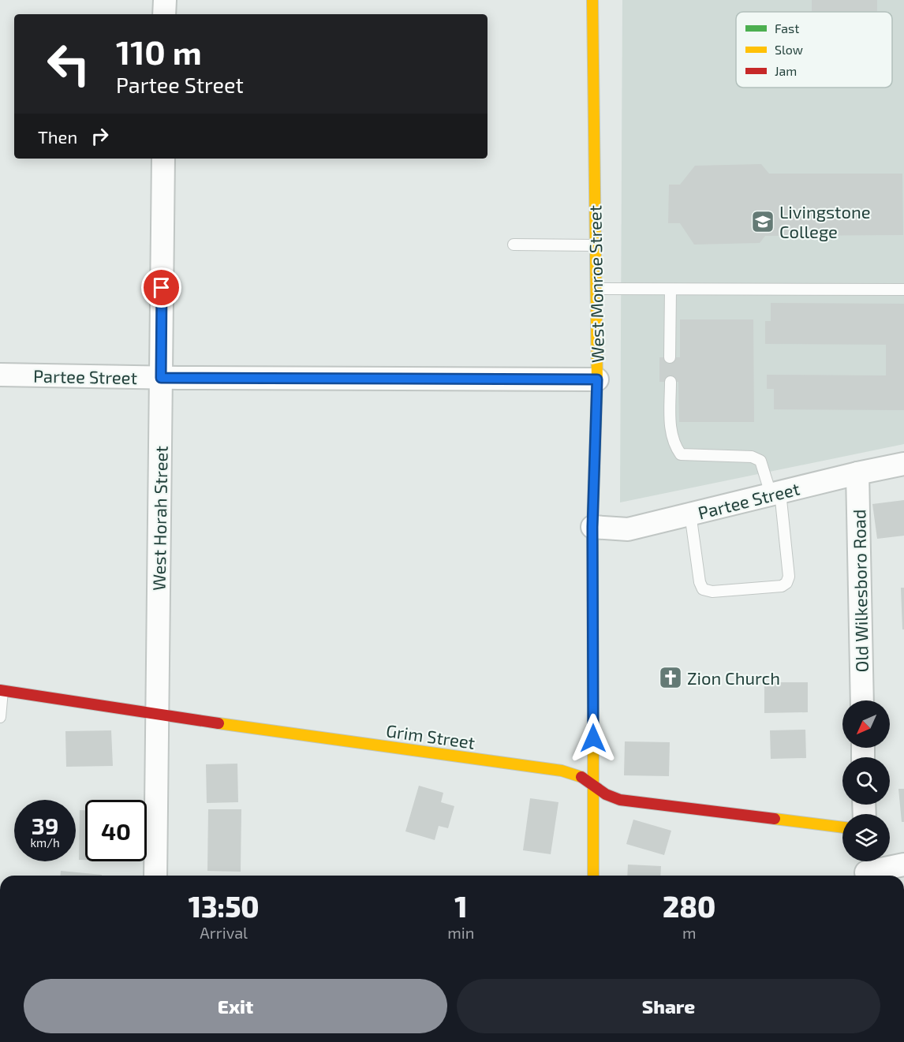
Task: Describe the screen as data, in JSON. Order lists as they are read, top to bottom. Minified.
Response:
{"streets":{"street":["West Monroe Street","Partee Street","West Horah Street","Old Wilkesboro Road","Grim Street"]},"crossings":[["West Monroe Street","Partee Street"],["West Monroe Street","Grim Street"],["Partee Street","West Horah Street"],["Partee Street","Old Wilkesboro Road"],["West Horah Street","Grim Street"]],"places":{"school or university":["Livingstone College"],"church":["Zion Church"]},"legend":["Fast","Slow","Jam"],"north":"bottom left","page":{"turn":["110 m","Partee Street"],"then":"Then","speed":"39 km/h","limit":"40","eta":["13:50","Arrival","1","min","280","m"],"buttons":["Exit","Share"]}}
